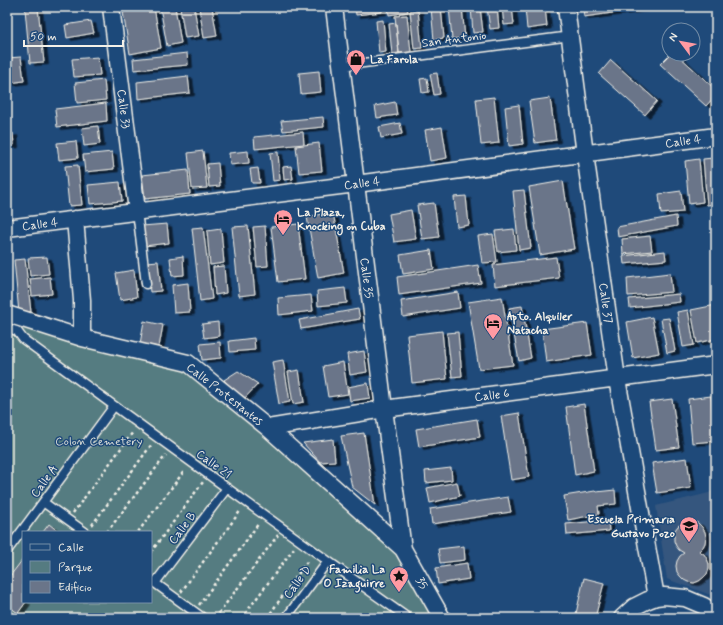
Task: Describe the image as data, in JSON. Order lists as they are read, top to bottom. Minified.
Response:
{"streets":{"street":["Calle 33","Calle 4","Calle 35","Calle 37","Calle Protestantes","Calle 6","35"],"lane":["San Antonio","Calle 21","Calle A","Calle B","Calle D"]},"crossings":[["San Antonio","Calle 35"],["San Antonio","Calle 37"],["Calle 33","Calle 4"],["Calle 4","Calle 35"],["Calle 4","Calle 37"],["Calle 35","Calle Protestantes"],["Calle 35","Calle 6"],["Calle 35","35"],["Calle 37","Calle 6"],["Calle Protestantes","Calle 6"],["Calle Protestantes","35"],["Calle 21","Calle A"],["Calle 21","Calle B"],["Calle 21","Calle D"]],"parks":["Colon Cemetery"],"places":{"shop":["La Farola"],"hotel":["La Plaza, Knocking on Cuba","Apto. Alquiler Natacha"],"school or university":["Escuela Primaria Gustavo Pozo"],"place":["Familia La O Izaguirre"]},"legend":["Calle","Parque","Edificio"],"scale_bar":"50 m","north":"top left"}
